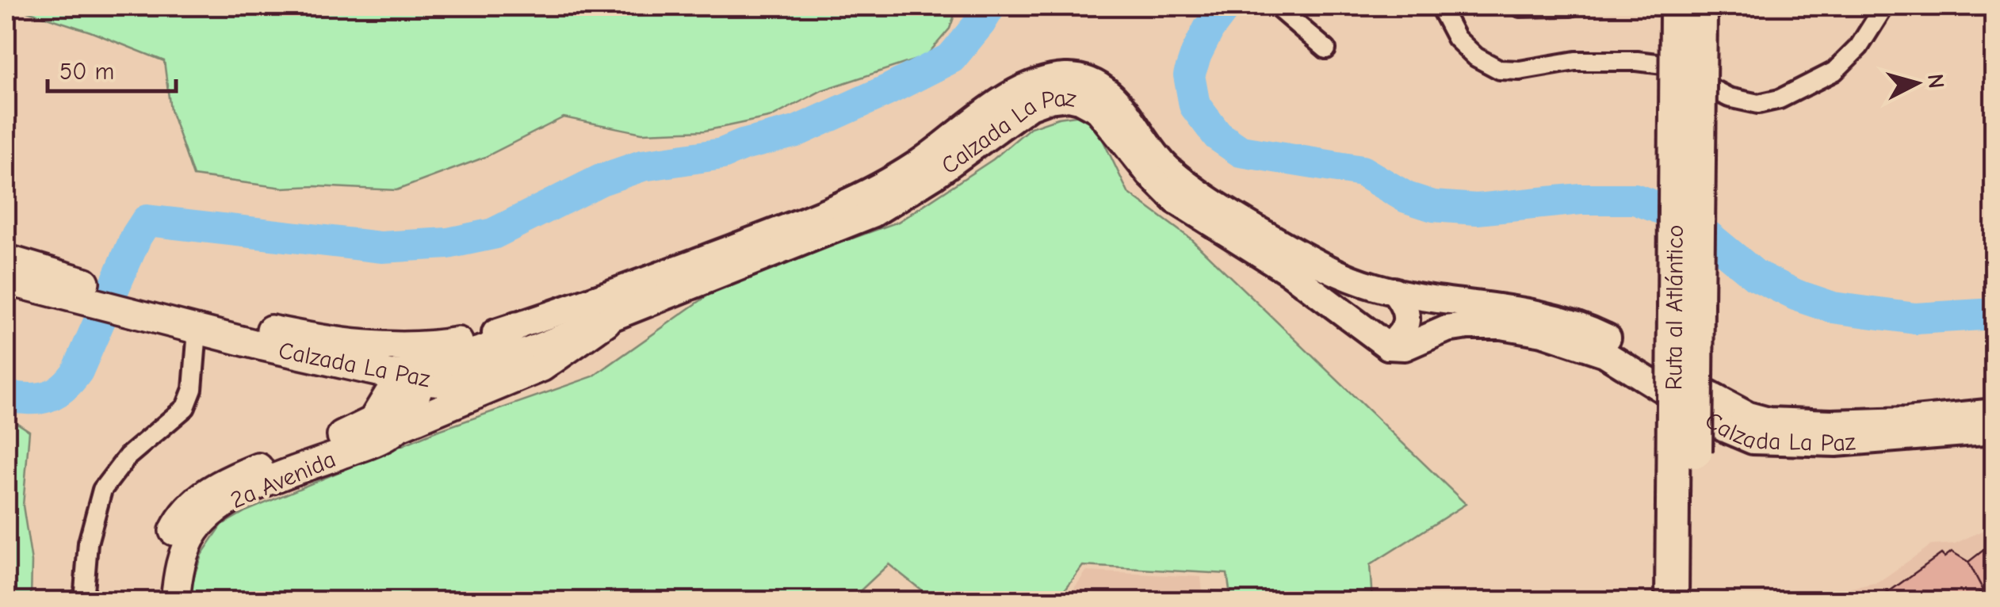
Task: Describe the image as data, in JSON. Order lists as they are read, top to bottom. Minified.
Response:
{"streets":{"highway":["Ruta al Atlántico"],"main road":["Calzada La Paz","2a Avenida"]},"crossings":[["Calzada La Paz","2a Avenida"]],"scale_bar":"50 m","north":"right"}
